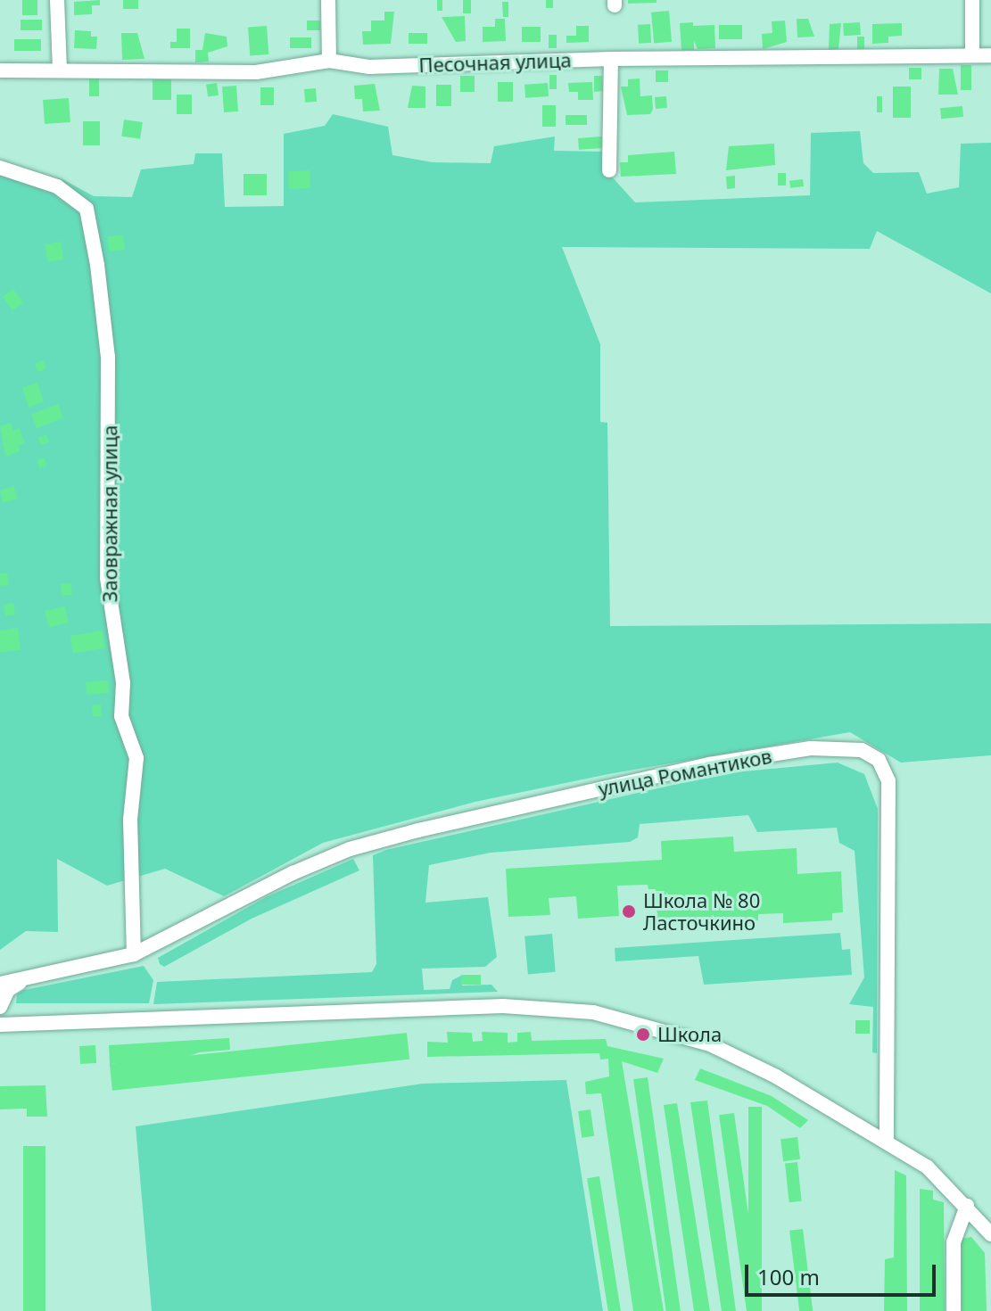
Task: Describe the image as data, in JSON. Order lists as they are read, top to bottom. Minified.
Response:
{"streets":{"street":["Песочная улица","Заовражная улица","улица Романтиков"]},"crossings":[["Заовражная улица","улица Романтиков"]],"places":["Школа № 80 Ласточкино","Школа"],"scale_bar":"100 m"}
